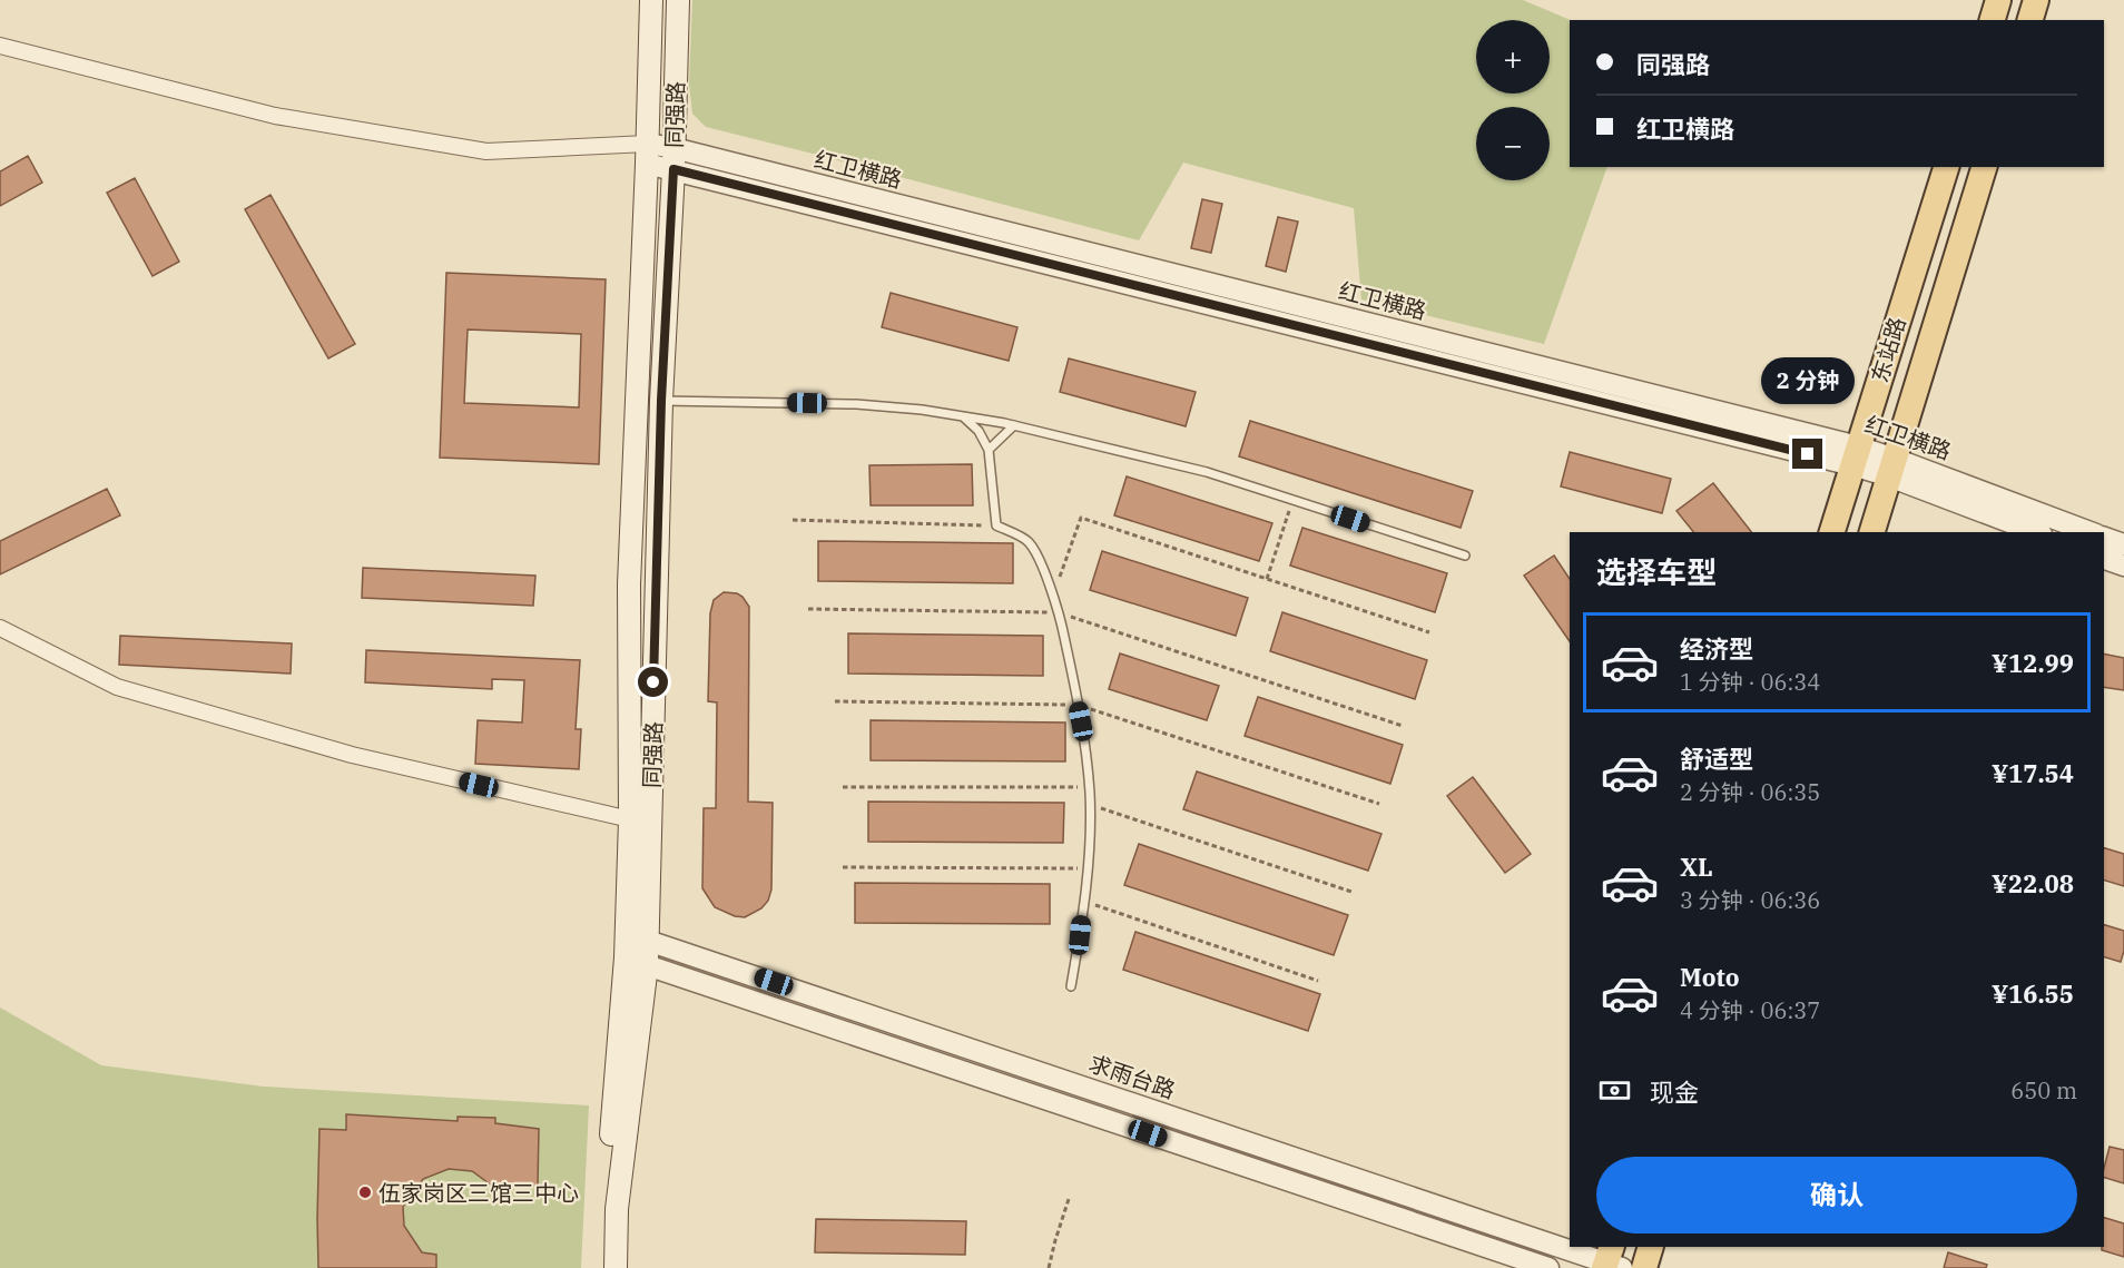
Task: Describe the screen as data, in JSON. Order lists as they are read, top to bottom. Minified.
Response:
{"streets":{"main road":["同强路","东站路"],"street":["红卫横路","求雨台路"]},"crossings":[["同强路","红卫横路"],["同强路","求雨台路"],["红卫横路","东站路"]],"places":["伍家岗区三馆三中心"],"page":{"map_buttons":["+","−"],"banner":["同强路","红卫横路"],"bubble":"2 分钟","heading":"选择车型","list":[{"name":"经济型","note":"1 分钟 · 06:34","value":"¥12.99"},{"name":"舒适型","note":"2 分钟 · 06:35","value":"¥17.54"},{"name":"XL","note":"3 分钟 · 06:36","value":"¥22.08"},{"name":"Moto","note":"4 分钟 · 06:37","value":"¥16.55"}],"pay":["现金","650 m"],"buttons":"确认"}}
